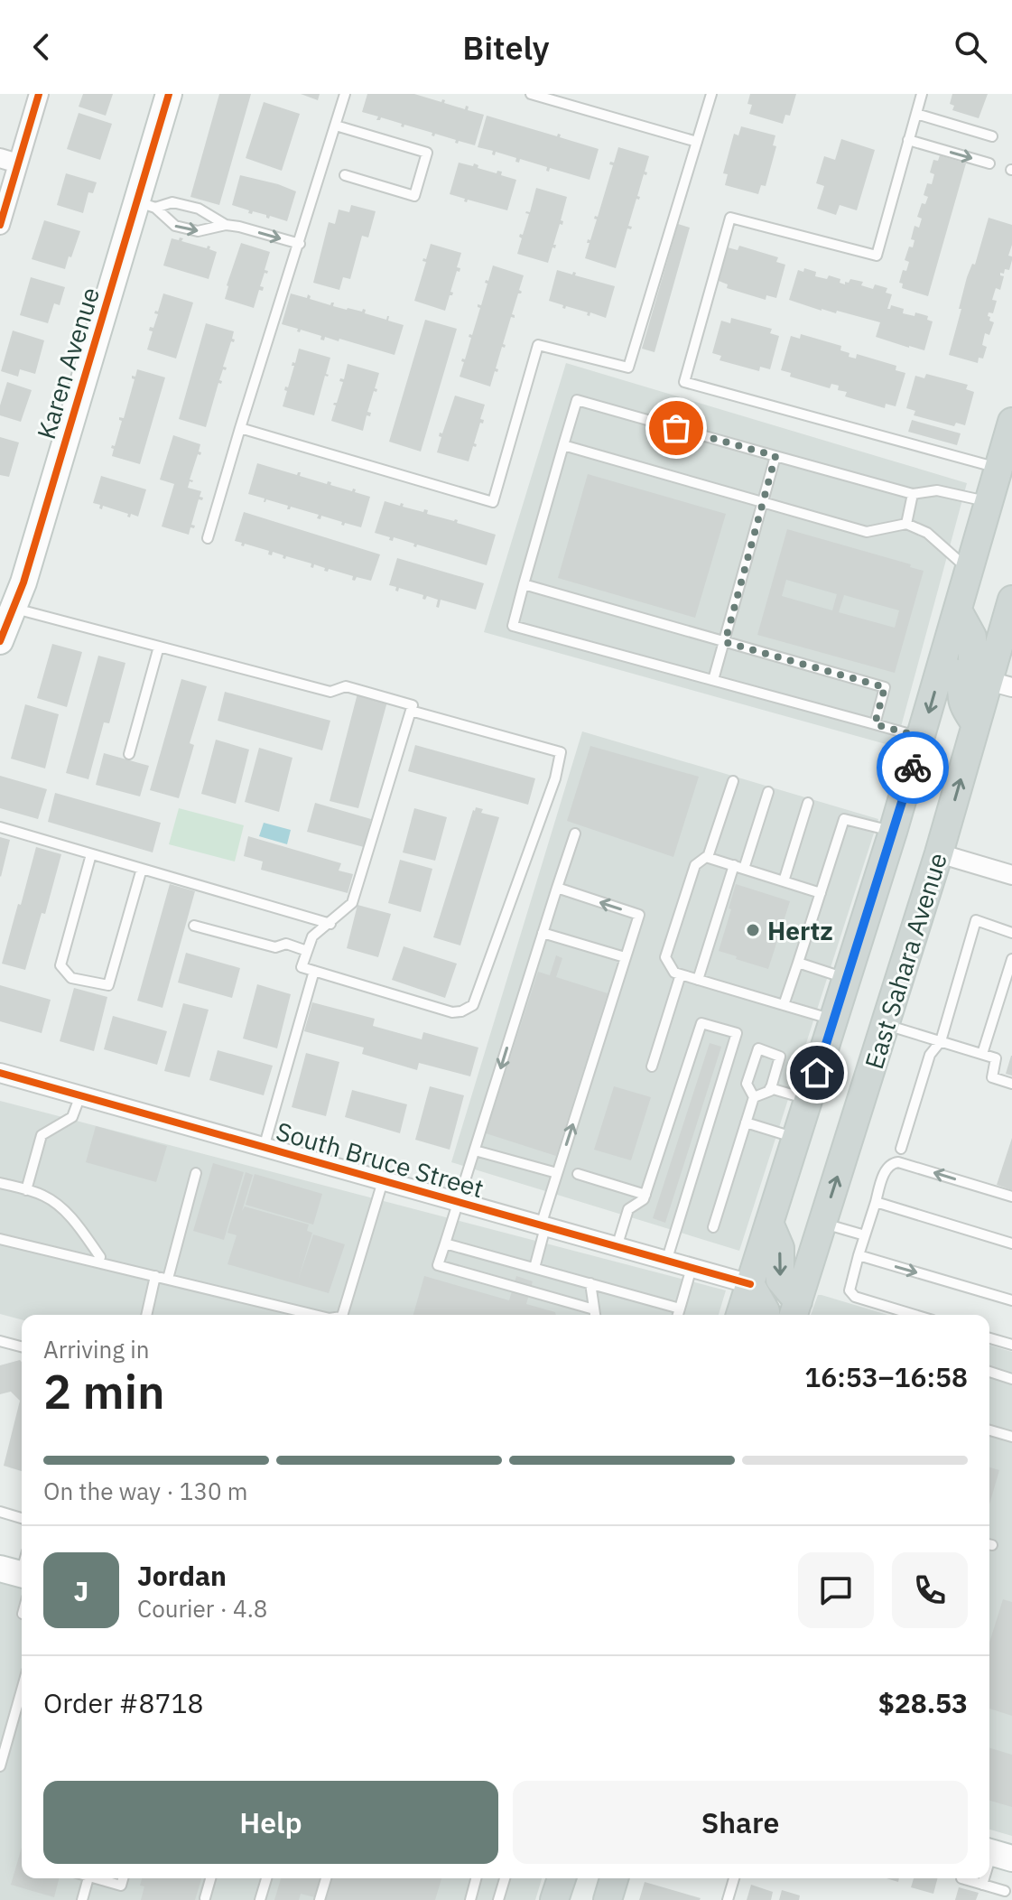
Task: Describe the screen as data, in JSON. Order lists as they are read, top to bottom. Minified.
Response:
{"streets":{"main road":["East Sahara Avenue"],"street":["Karen Avenue","South Bruce Street"]},"crossings":[["East Sahara Avenue","South Bruce Street"]],"places":["Hertz"],"page":{"header":"Bitely","heading":["2 min","Arriving in","16:53–16:58"],"panel":["Jordan","Courier · 4.8","Order #8718","$28.53"],"bar":"On the way · 130 m","round":"J","buttons":["Help","Share"]}}
